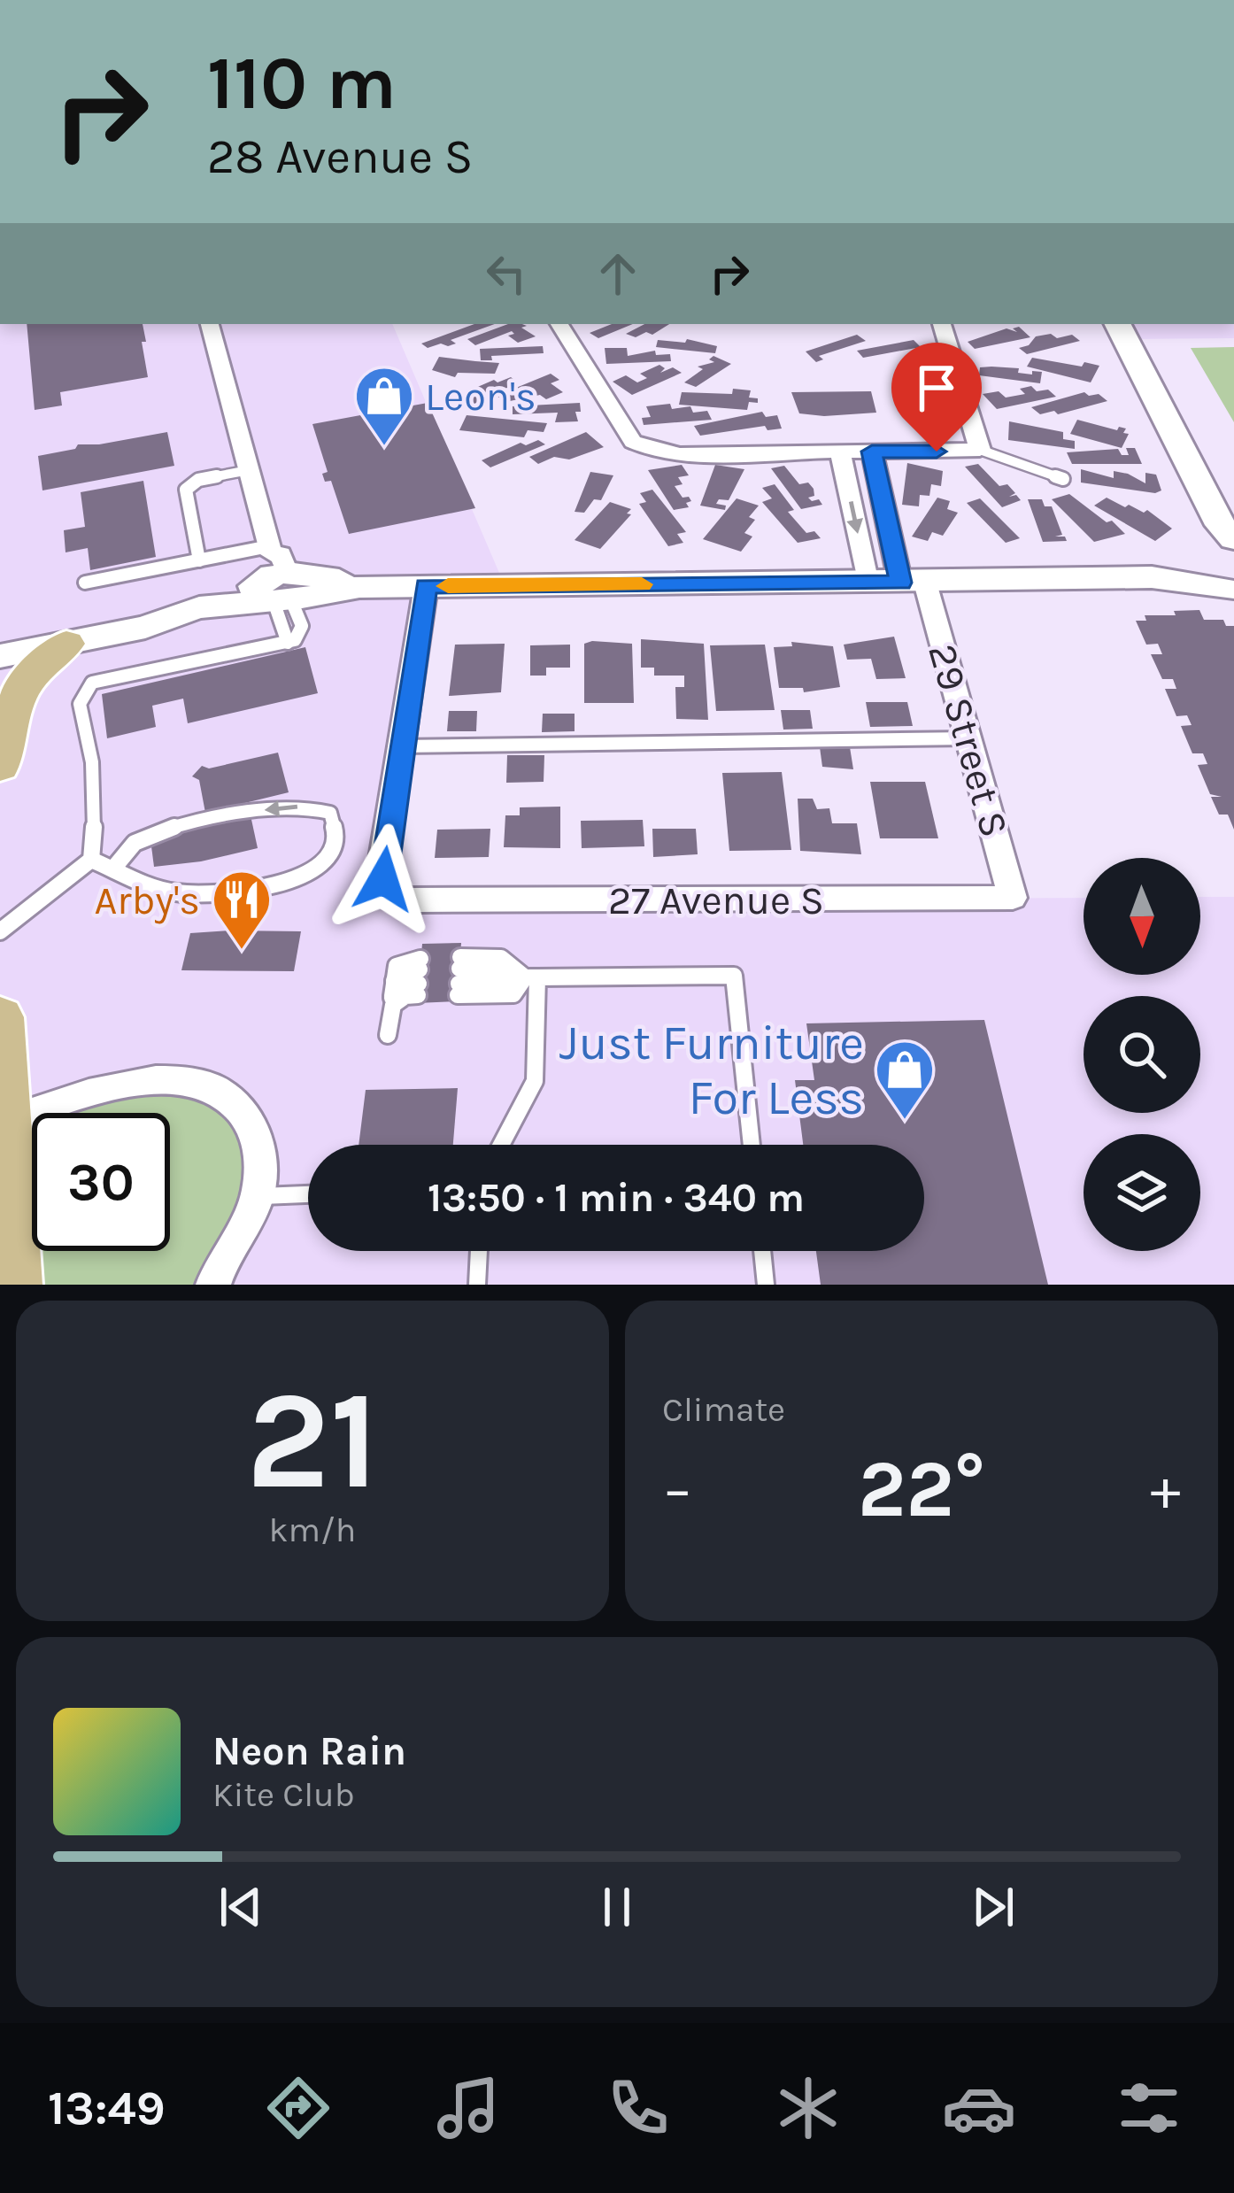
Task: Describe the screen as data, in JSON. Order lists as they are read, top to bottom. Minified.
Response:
{"streets":{"street":["29 Street S","27 Avenue S"]},"crossings":[["29 Street S","27 Avenue S"]],"places":{"shop":["Leon's","Just Furniture For Less"],"restaurant":["Arby's"]},"north":"bottom","page":{"turn":["110 m","28 Avenue S"],"limit":"30","trip":"13:50 · 1 min · 340 m","tile":[["21","km/h"],"Climate"],"heat":["−","22°","+"],"song":["Neon Rain","Kite Club"],"tabs":"13:49"}}
